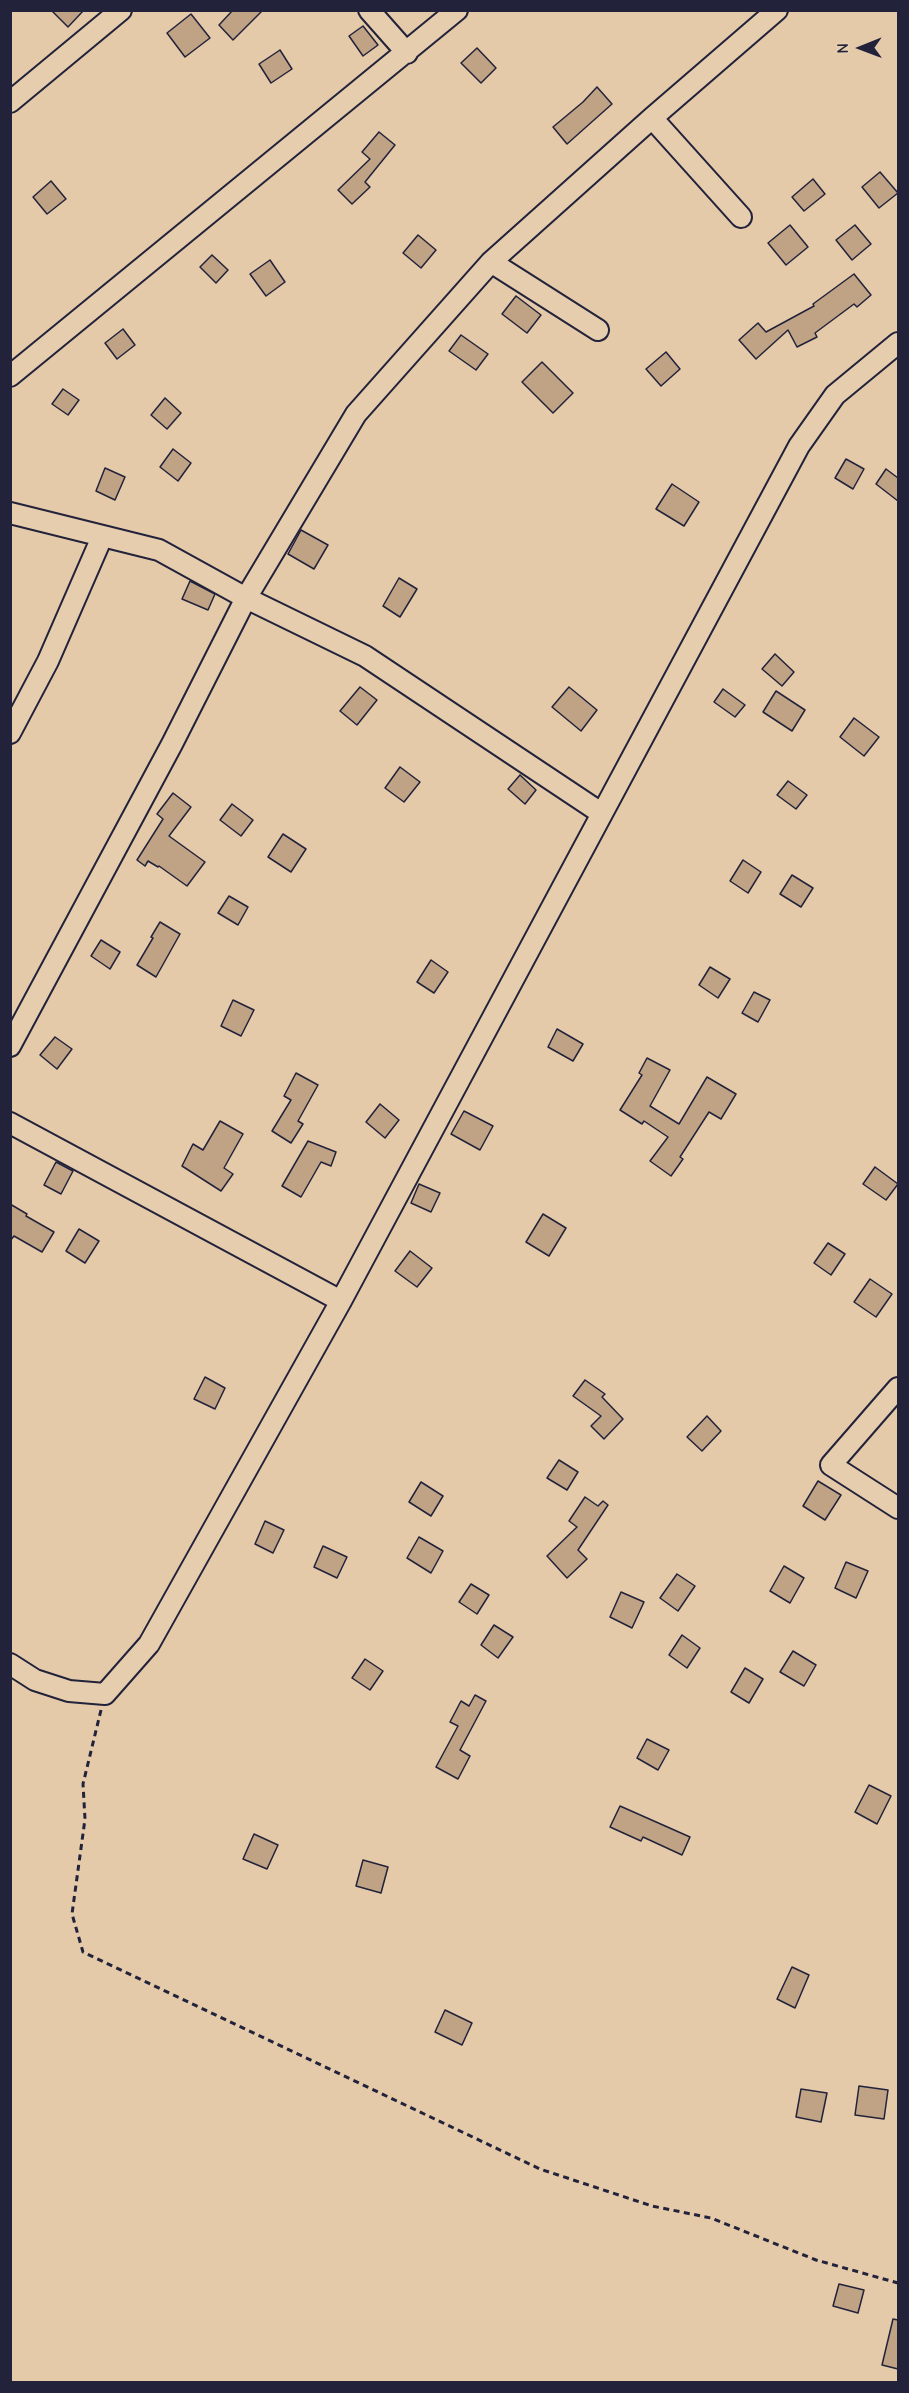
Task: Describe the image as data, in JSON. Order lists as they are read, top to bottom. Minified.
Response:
{"north":"left"}
